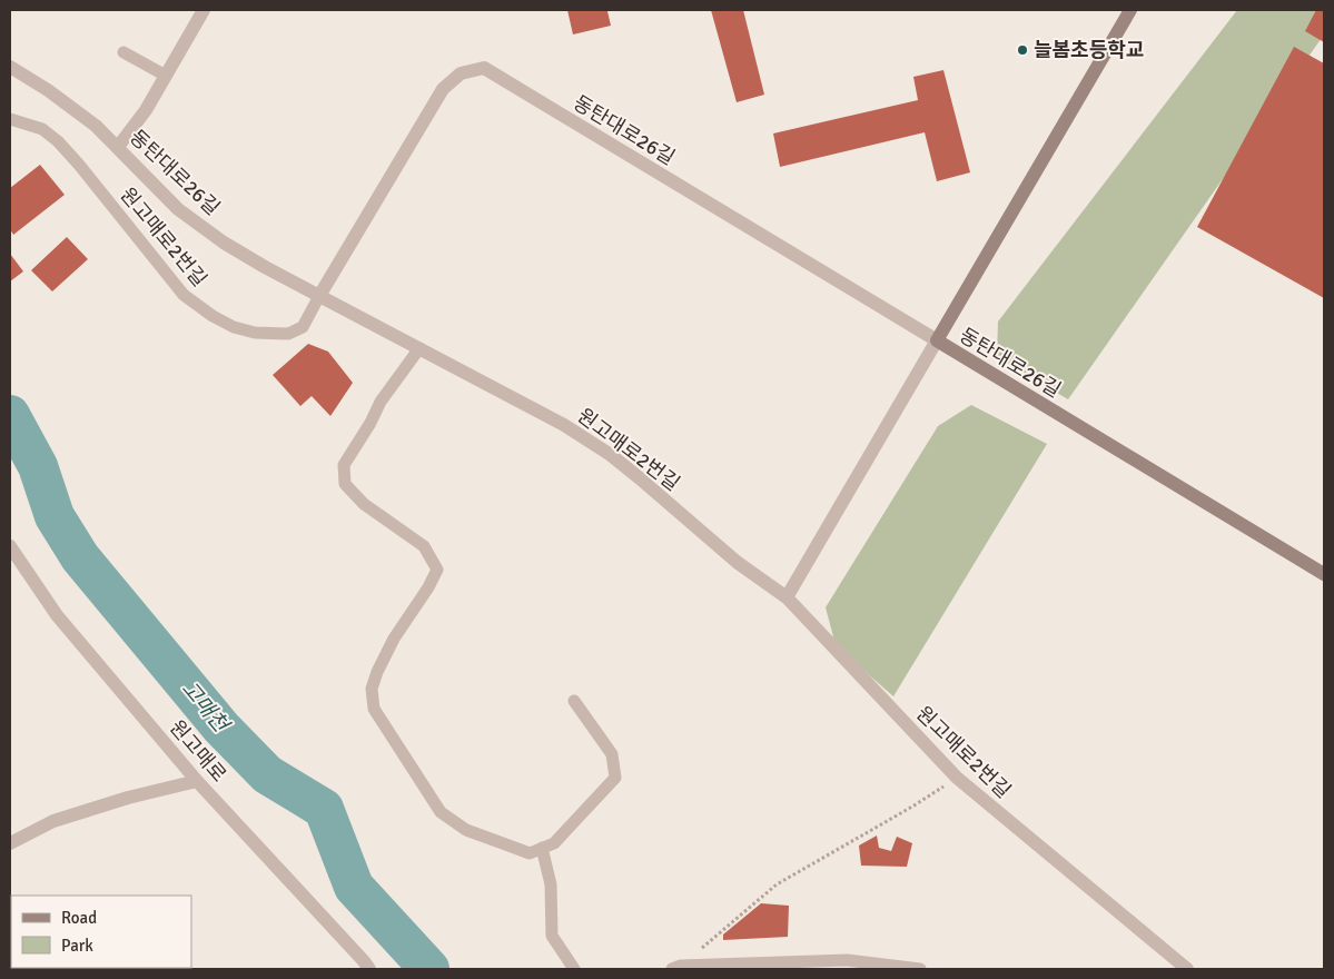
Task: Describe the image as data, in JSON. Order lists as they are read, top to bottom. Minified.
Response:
{"streets":{"street":["동탄대로26길","원고매로2번길","원고매로"]},"crossings":[["동탄대로26길","원고매로2번길"]],"water":["고매천"],"places":["늘봄초등학교"],"legend":["Road","Park"]}
